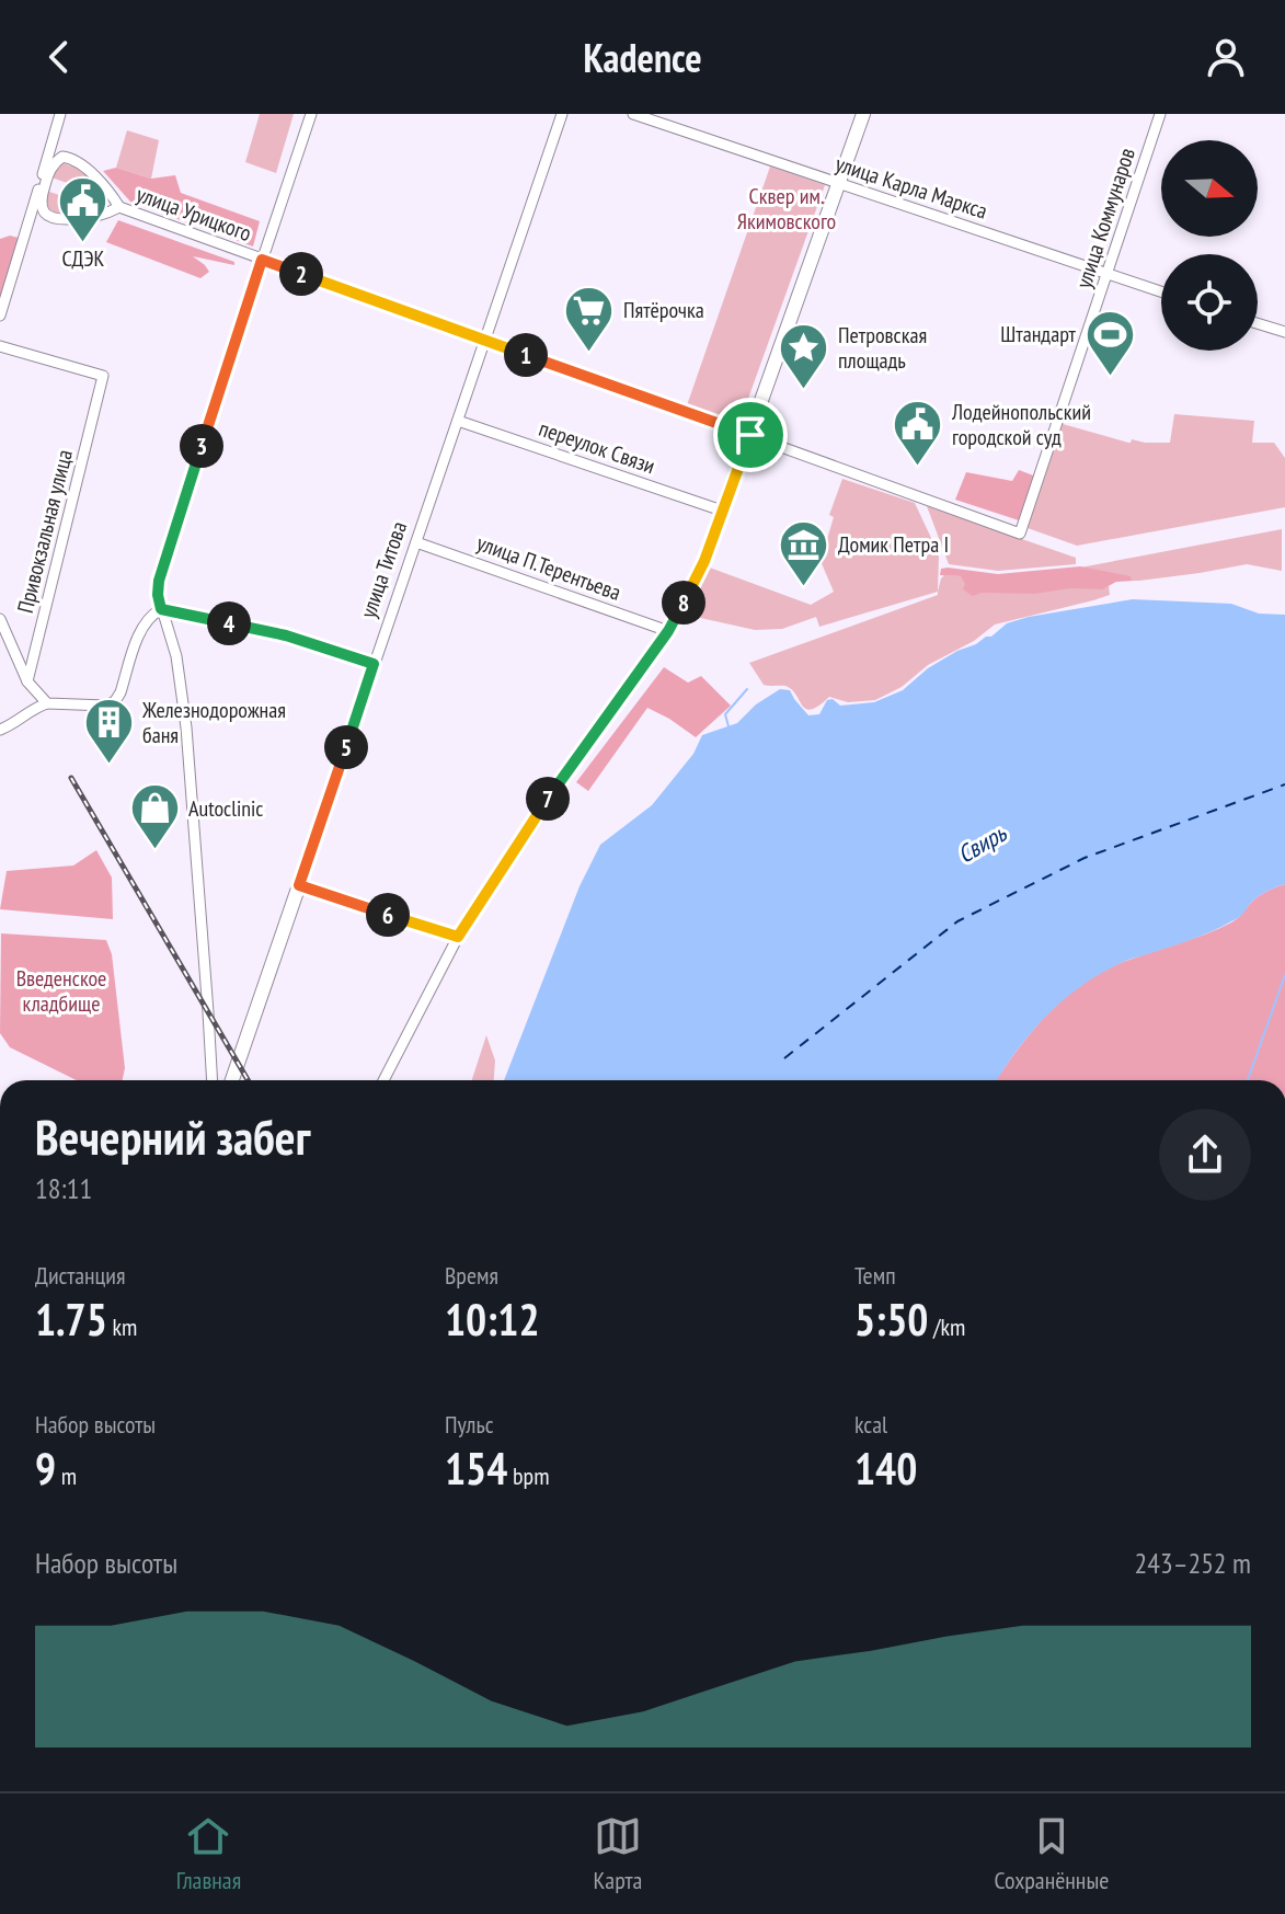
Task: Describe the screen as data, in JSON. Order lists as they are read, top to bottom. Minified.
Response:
{"streets":{"main road":["улица Титова"],"street":["улица Карла Маркса","улица Урицкого","улица Коммунаров","переулок Связи","Привокзальная улица","улица П.Терентьева"]},"crossings":[["улица Карла Маркса","улица Коммунаров"],["улица Урицкого","улица Коммунаров"],["улица Урицкого","улица Титова"],["переулок Связи","улица Титова"],["улица П.Терентьева","улица Титова"]],"water":["Свирь"],"parks":["Сквер им. Якимовского","Введенское кладбище"],"places":{"public building":["СДЭК","Лодейнопольский городской суд"],"supermarket":["Пятёрочка"],"sports":["Штандарт"],"place":["Петровская площадь"],"museum":["Домик Петра I"],"building":["Железнодорожная баня"],"shop":["Autoclinic"]},"north":"right","page":{"header":"Kadence","pins":["2","1","3","8","4","5","7","6"],"heading":["Вечерний забег","18:11"],"stats":[["Дистанция","1.75 km"],["Время","10:12"],["Темп","5:50 /km"],["Набор высоты","9 m"],["Пульс","154 bpm"],["kcal","140"]],"chart":["Набор высоты","243–252 m"],"tabs":["Главная","Карта","Сохранённые"]}}
